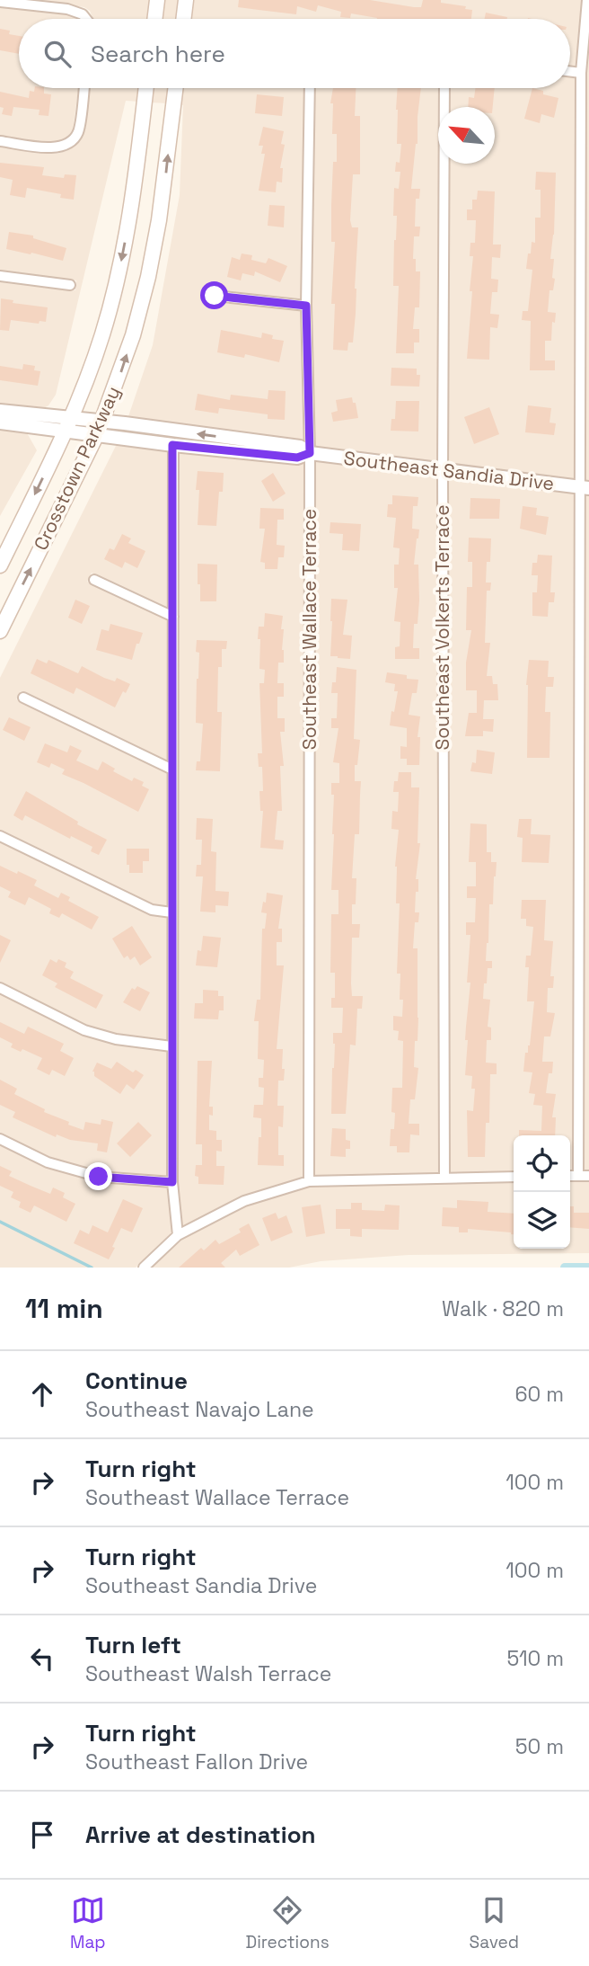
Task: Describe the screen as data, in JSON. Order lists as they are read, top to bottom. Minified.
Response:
{"streets":{"main road":["Crosstown Parkway"],"street":["Southeast Sandia Drive","Southeast Volkerts Terrace","Southeast Wallace Terrace"]},"crossings":[["Crosstown Parkway","Southeast Sandia Drive"],["Southeast Sandia Drive","Southeast Volkerts Terrace"],["Southeast Sandia Drive","Southeast Wallace Terrace"]],"north":"top left","page":{"search":"Search here","heading":["11 min","Walk · 820 m"],"list":[["Continue","Southeast Navajo Lane","60 m"],["Turn right","Southeast Wallace Terrace","100 m"],["Turn right","Southeast Sandia Drive","100 m"],["Turn left","Southeast Walsh Terrace","510 m"],["Turn right","Southeast Fallon Drive","50 m"],"Arrive at destination"],"nav":["Map","Directions","Saved"]}}
